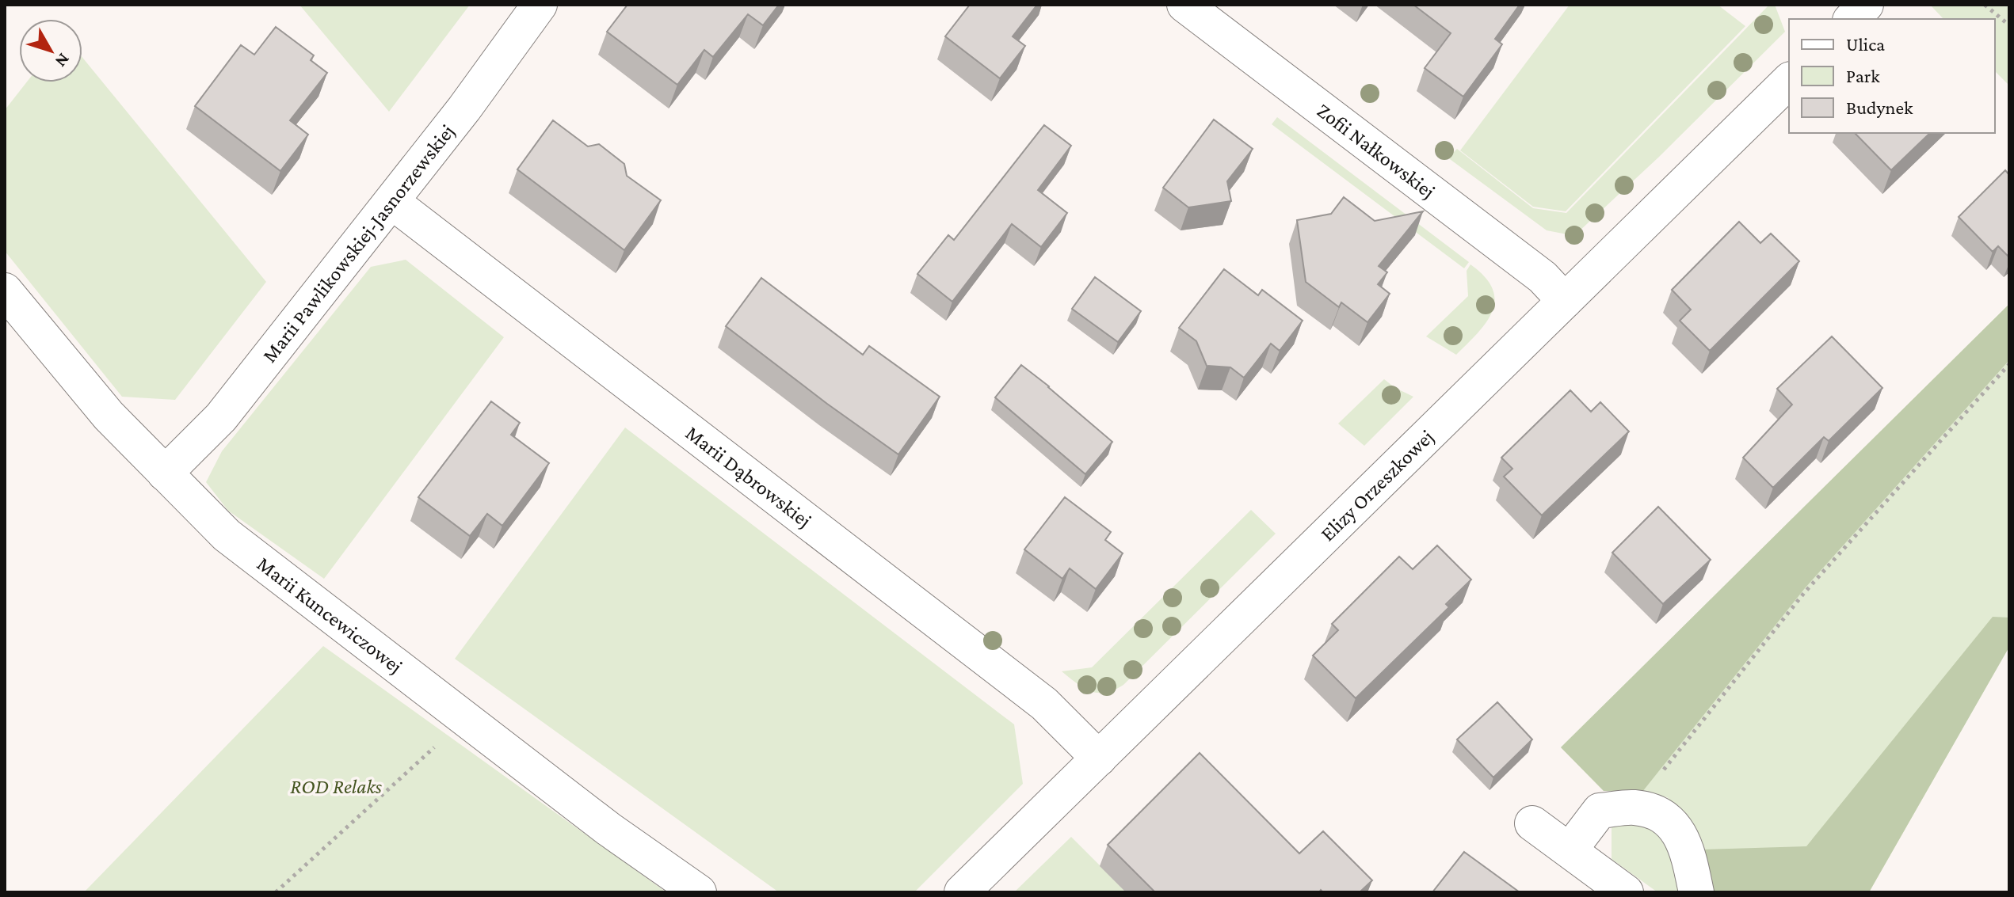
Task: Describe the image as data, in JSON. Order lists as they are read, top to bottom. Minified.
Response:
{"streets":{"street":["Zofii Nałkowskiej","Marii Pawlikowskiej-Jasnorzewskiej","Marii Dąbrowskiej","Elizy Orzeszkowej","Marii Kuncewiczowej"]},"crossings":[["Zofii Nałkowskiej","Elizy Orzeszkowej"],["Marii Pawlikowskiej-Jasnorzewskiej","Marii Dąbrowskiej"],["Marii Pawlikowskiej-Jasnorzewskiej","Marii Kuncewiczowej"],["Marii Dąbrowskiej","Elizy Orzeszkowej"]],"parks":["ROD Relaks"],"legend":["Ulica","Park","Budynek"],"north":"bottom right"}
